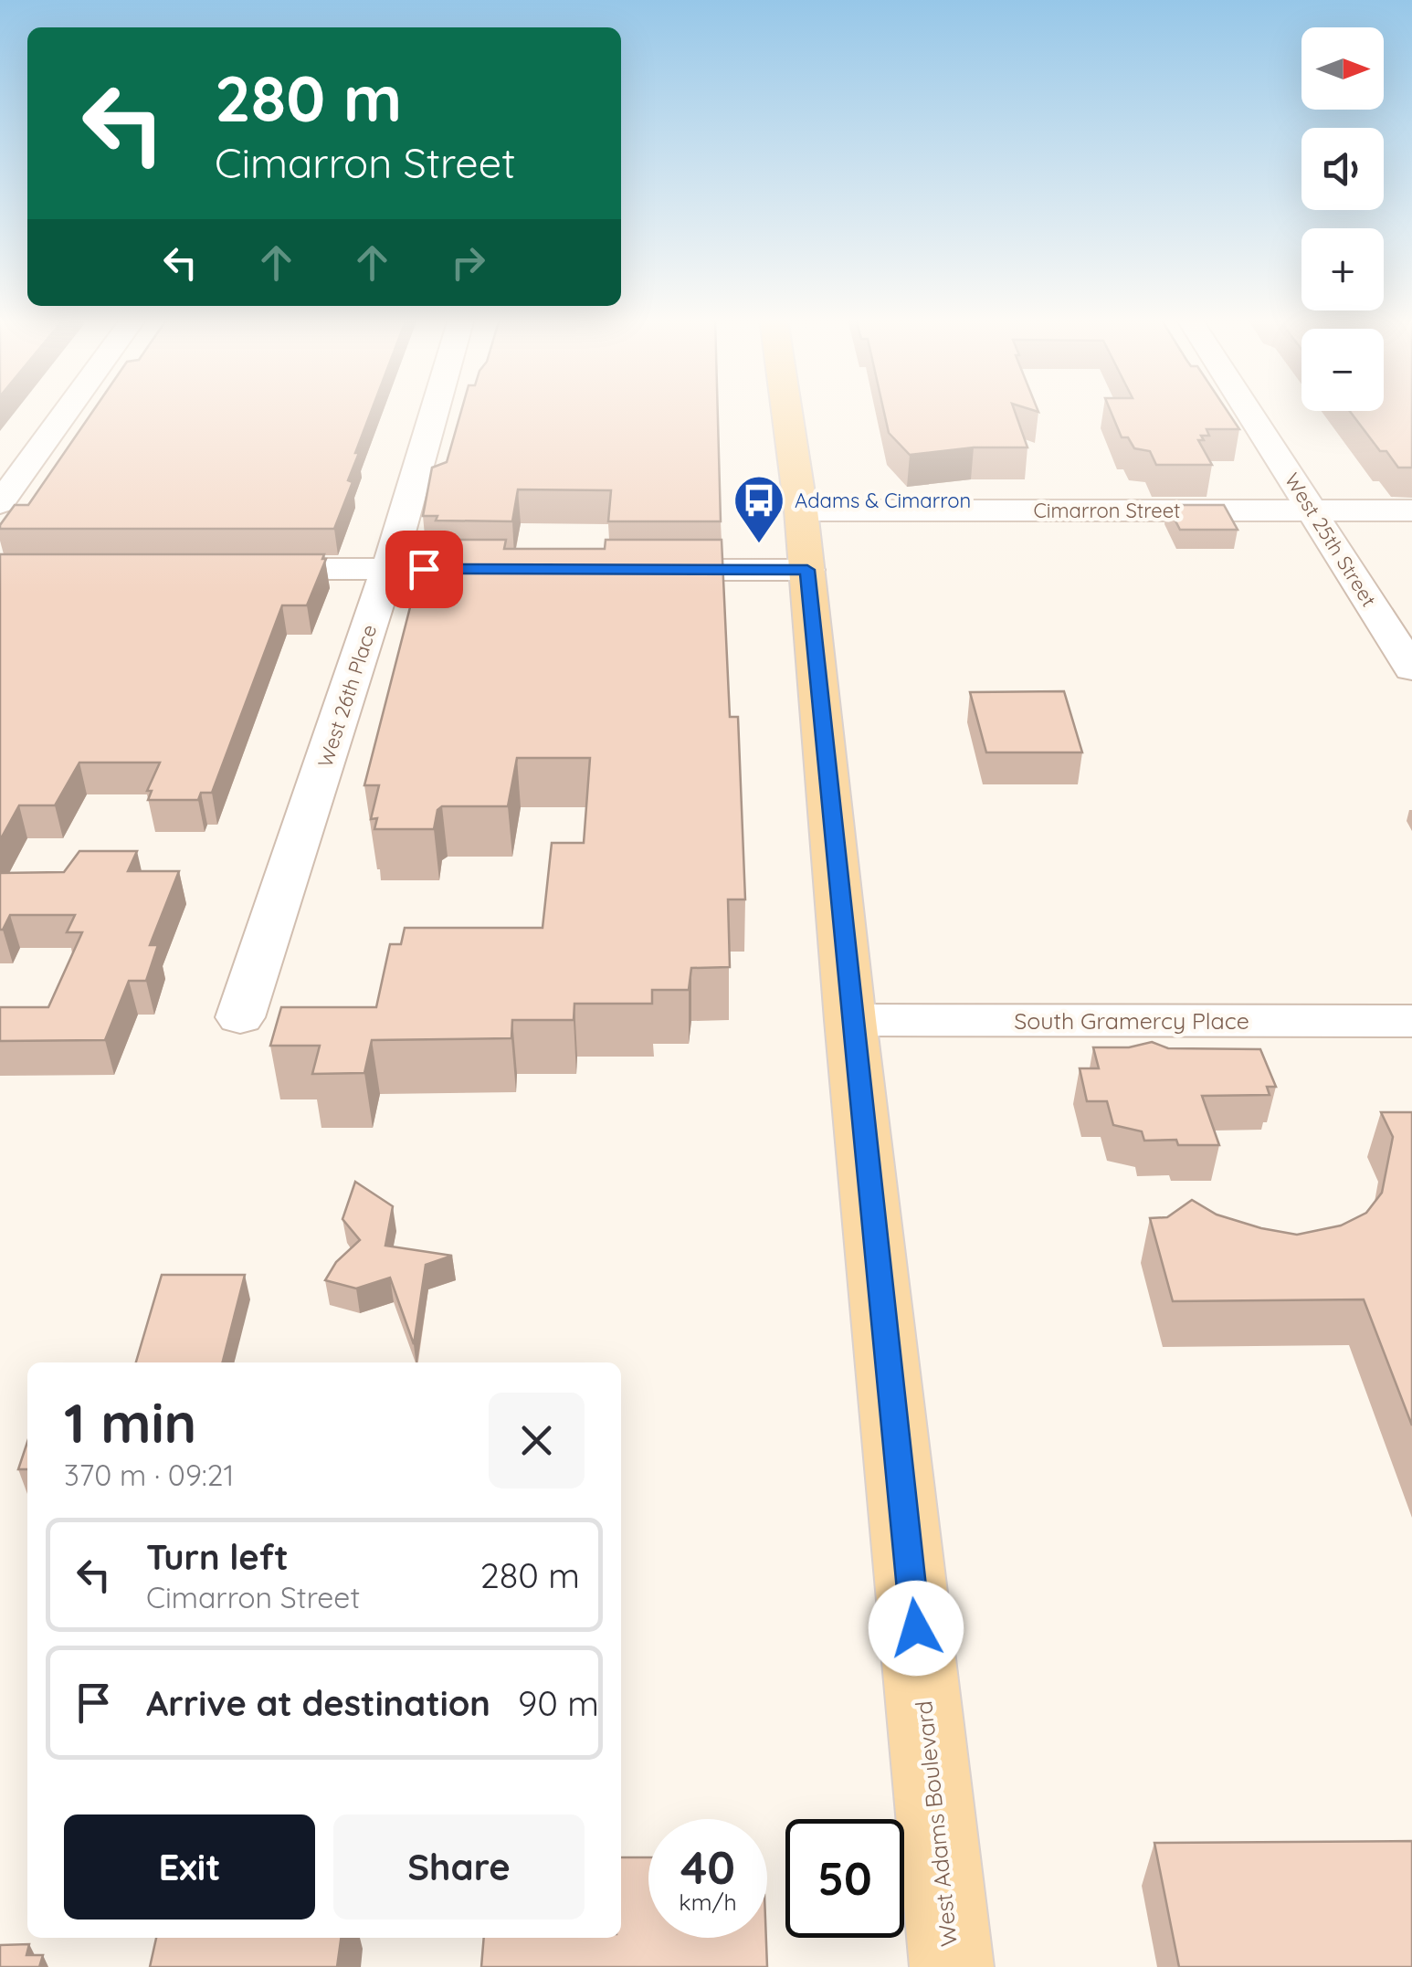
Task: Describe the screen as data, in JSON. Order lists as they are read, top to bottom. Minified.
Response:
{"streets":{"main road":["West Adams Boulevard"],"street":["Cimarron Street","West 25th Street","West 26th Place","South Gramercy Place"]},"crossings":[["Cimarron Street","West 25th Street"],["Cimarron Street","West Adams Boulevard"],["South Gramercy Place","West Adams Boulevard"]],"places":{"bus stop":["Adams & Cimarron"]},"north":"right","page":{"map_buttons":["+","−"],"turn":["280 m","Cimarron Street"],"heading":["1 min","370 m · 09:21"],"list":[{"name":"Turn left","note":"Cimarron Street","value":"280 m"},{"name":"Arrive at destination","value":"90 m"}],"buttons":["Exit","Share"],"speed":"40 km/h","limit":"50"}}
